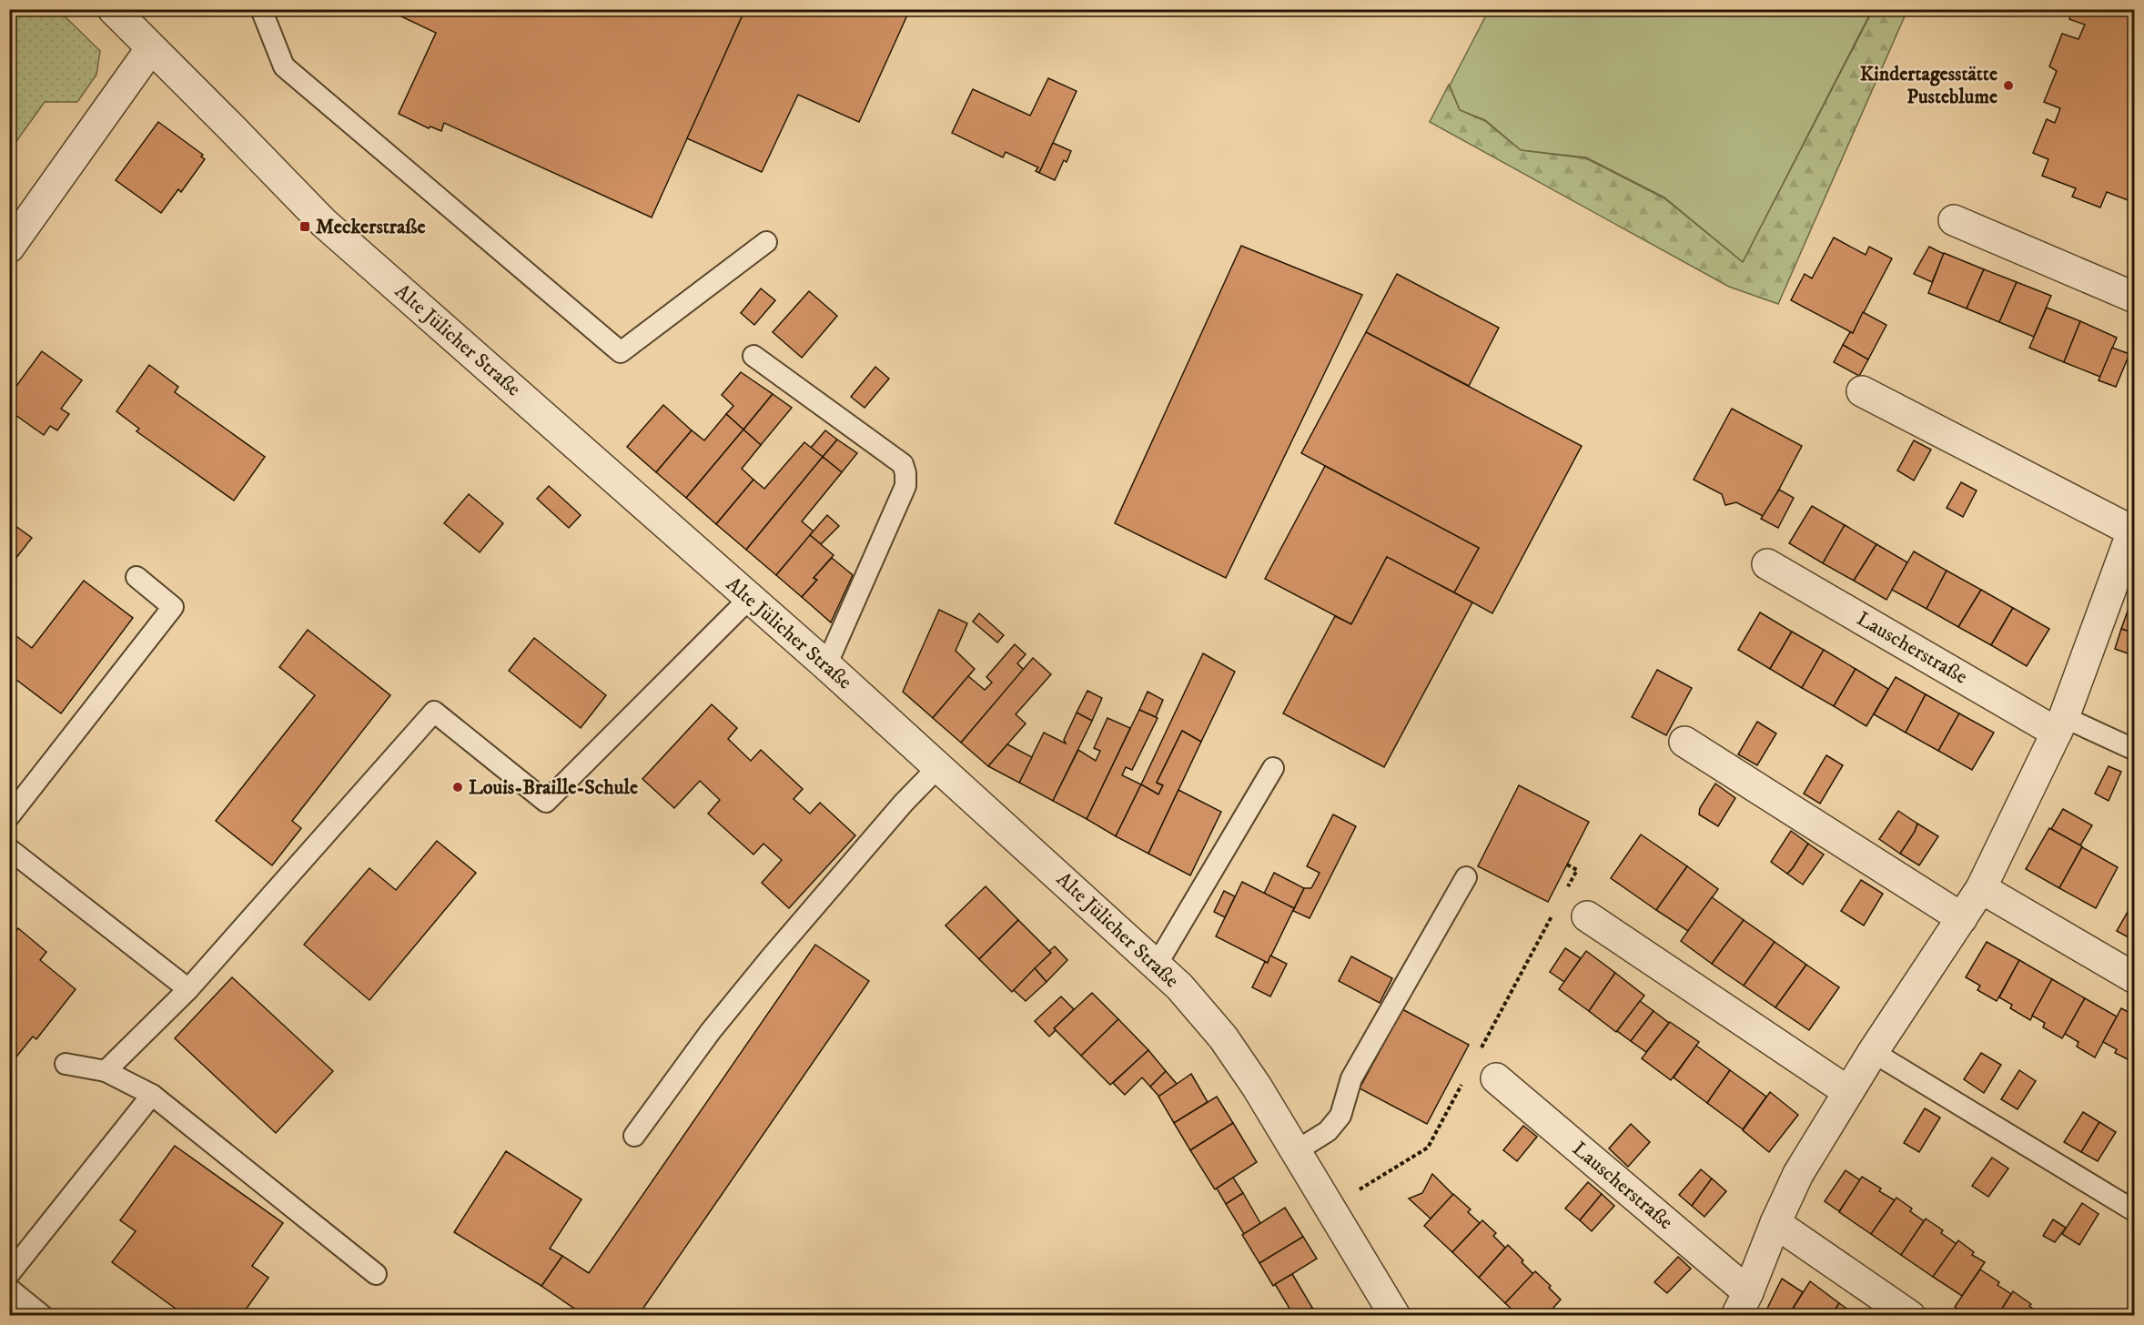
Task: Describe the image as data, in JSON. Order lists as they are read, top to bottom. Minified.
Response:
{"streets":{"street":["Alte Jülicher Straße","Lauscherstraße"]},"places":{"other":["Kindertagesstätte Pusteblume","Louis-Braille-Schule"],"transit":["Meckerstraße"]}}
